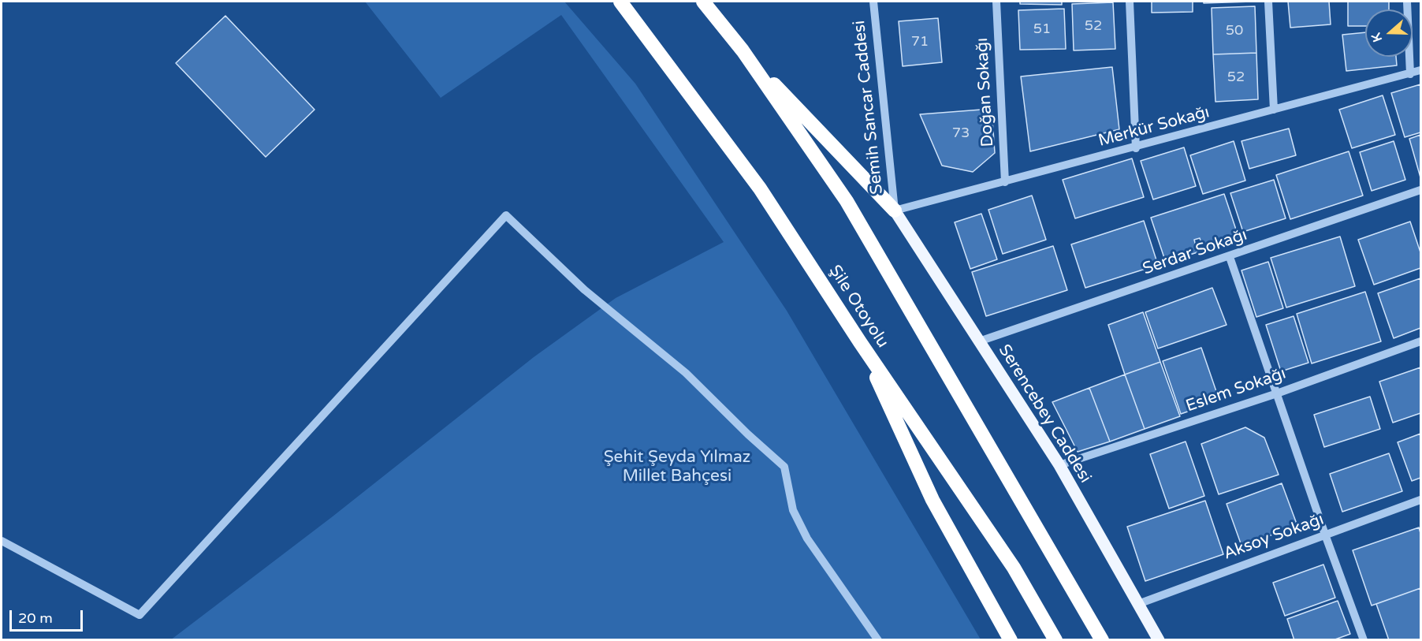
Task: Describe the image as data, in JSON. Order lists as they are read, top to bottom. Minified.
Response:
{"streets":{"highway":["Şile Otoyolu"],"main road":["Serencebey Caddesi"],"street":["Doğan Sokağı","Semih Sancar Caddesi","Merkür Sokağı","Serdar Sokağı","Eslem Sokağı","Aksoy Sokağı"]},"crossings":[["Doğan Sokağı","Merkür Sokağı"],["Semih Sancar Caddesi","Merkür Sokağı"],["Semih Sancar Caddesi","Serencebey Caddesi"],["Merkür Sokağı","Serencebey Caddesi"],["Serdar Sokağı","Serencebey Caddesi"],["Eslem Sokağı","Serencebey Caddesi"],["Serencebey Caddesi","Aksoy Sokağı"]],"parks":["Şehit Şeyda Yılmaz Millet Bahçesi"],"house_numbers":["52","51","50","71","52","73"],"scale_bar":"20 m","north":"left"}
